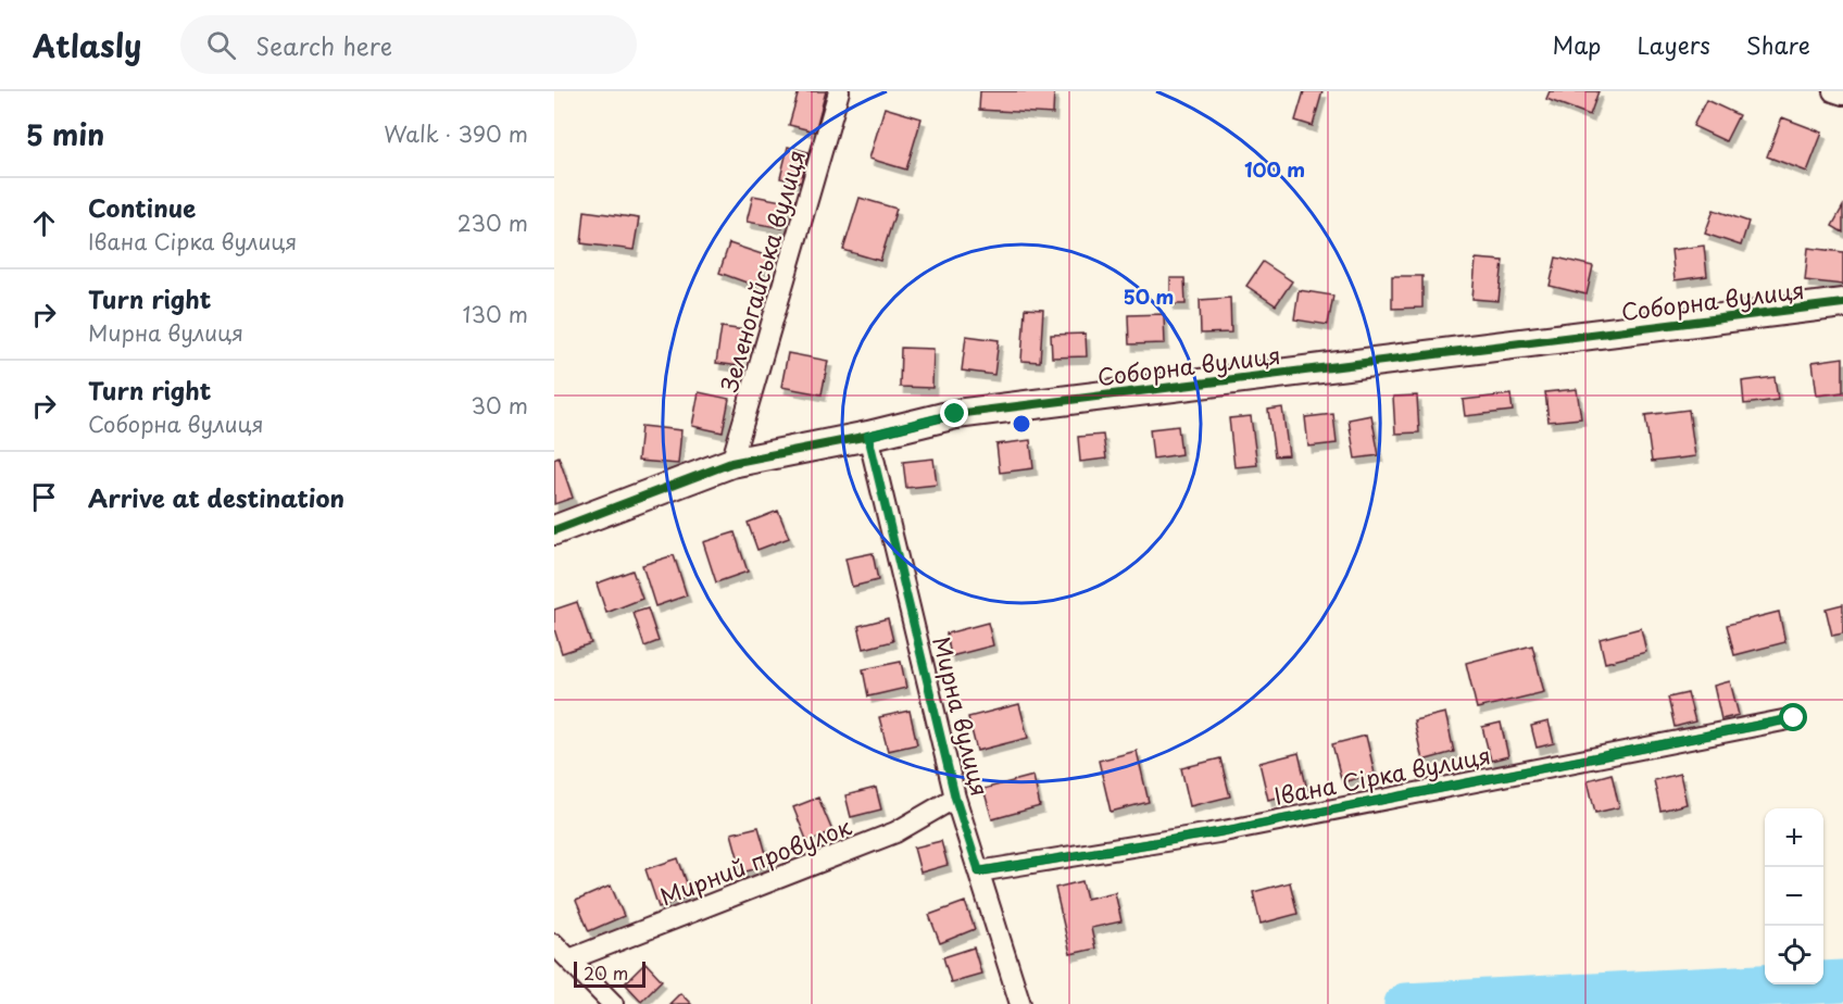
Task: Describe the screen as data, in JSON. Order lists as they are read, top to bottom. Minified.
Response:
{"streets":{"street":["Зеленогайська вулиця","Соборна вулиця","Мирна вулиця","Івана Сірка вулиця","Мирний провулок"]},"crossings":[["Зеленогайська вулиця","Соборна вулиця"],["Соборна вулиця","Мирна вулиця"],["Мирна вулиця","Івана Сірка вулиця"],["Мирна вулиця","Мирний провулок"]],"scale_bar":"20 m","page":{"header":"Atlasly","search":"Search here","nav":["Map","Layers","Share"],"heading":["5 min","Walk · 390 m"],"list":[["Continue","Івана Сірка вулиця","230 m"],["Turn right","Мирна вулиця","130 m"],["Turn right","Соборна вулиця","30 m"],"Arrive at destination"],"map_buttons":["+","−"],"scale":"20 m"},"rings":["100 m","50 m"]}
